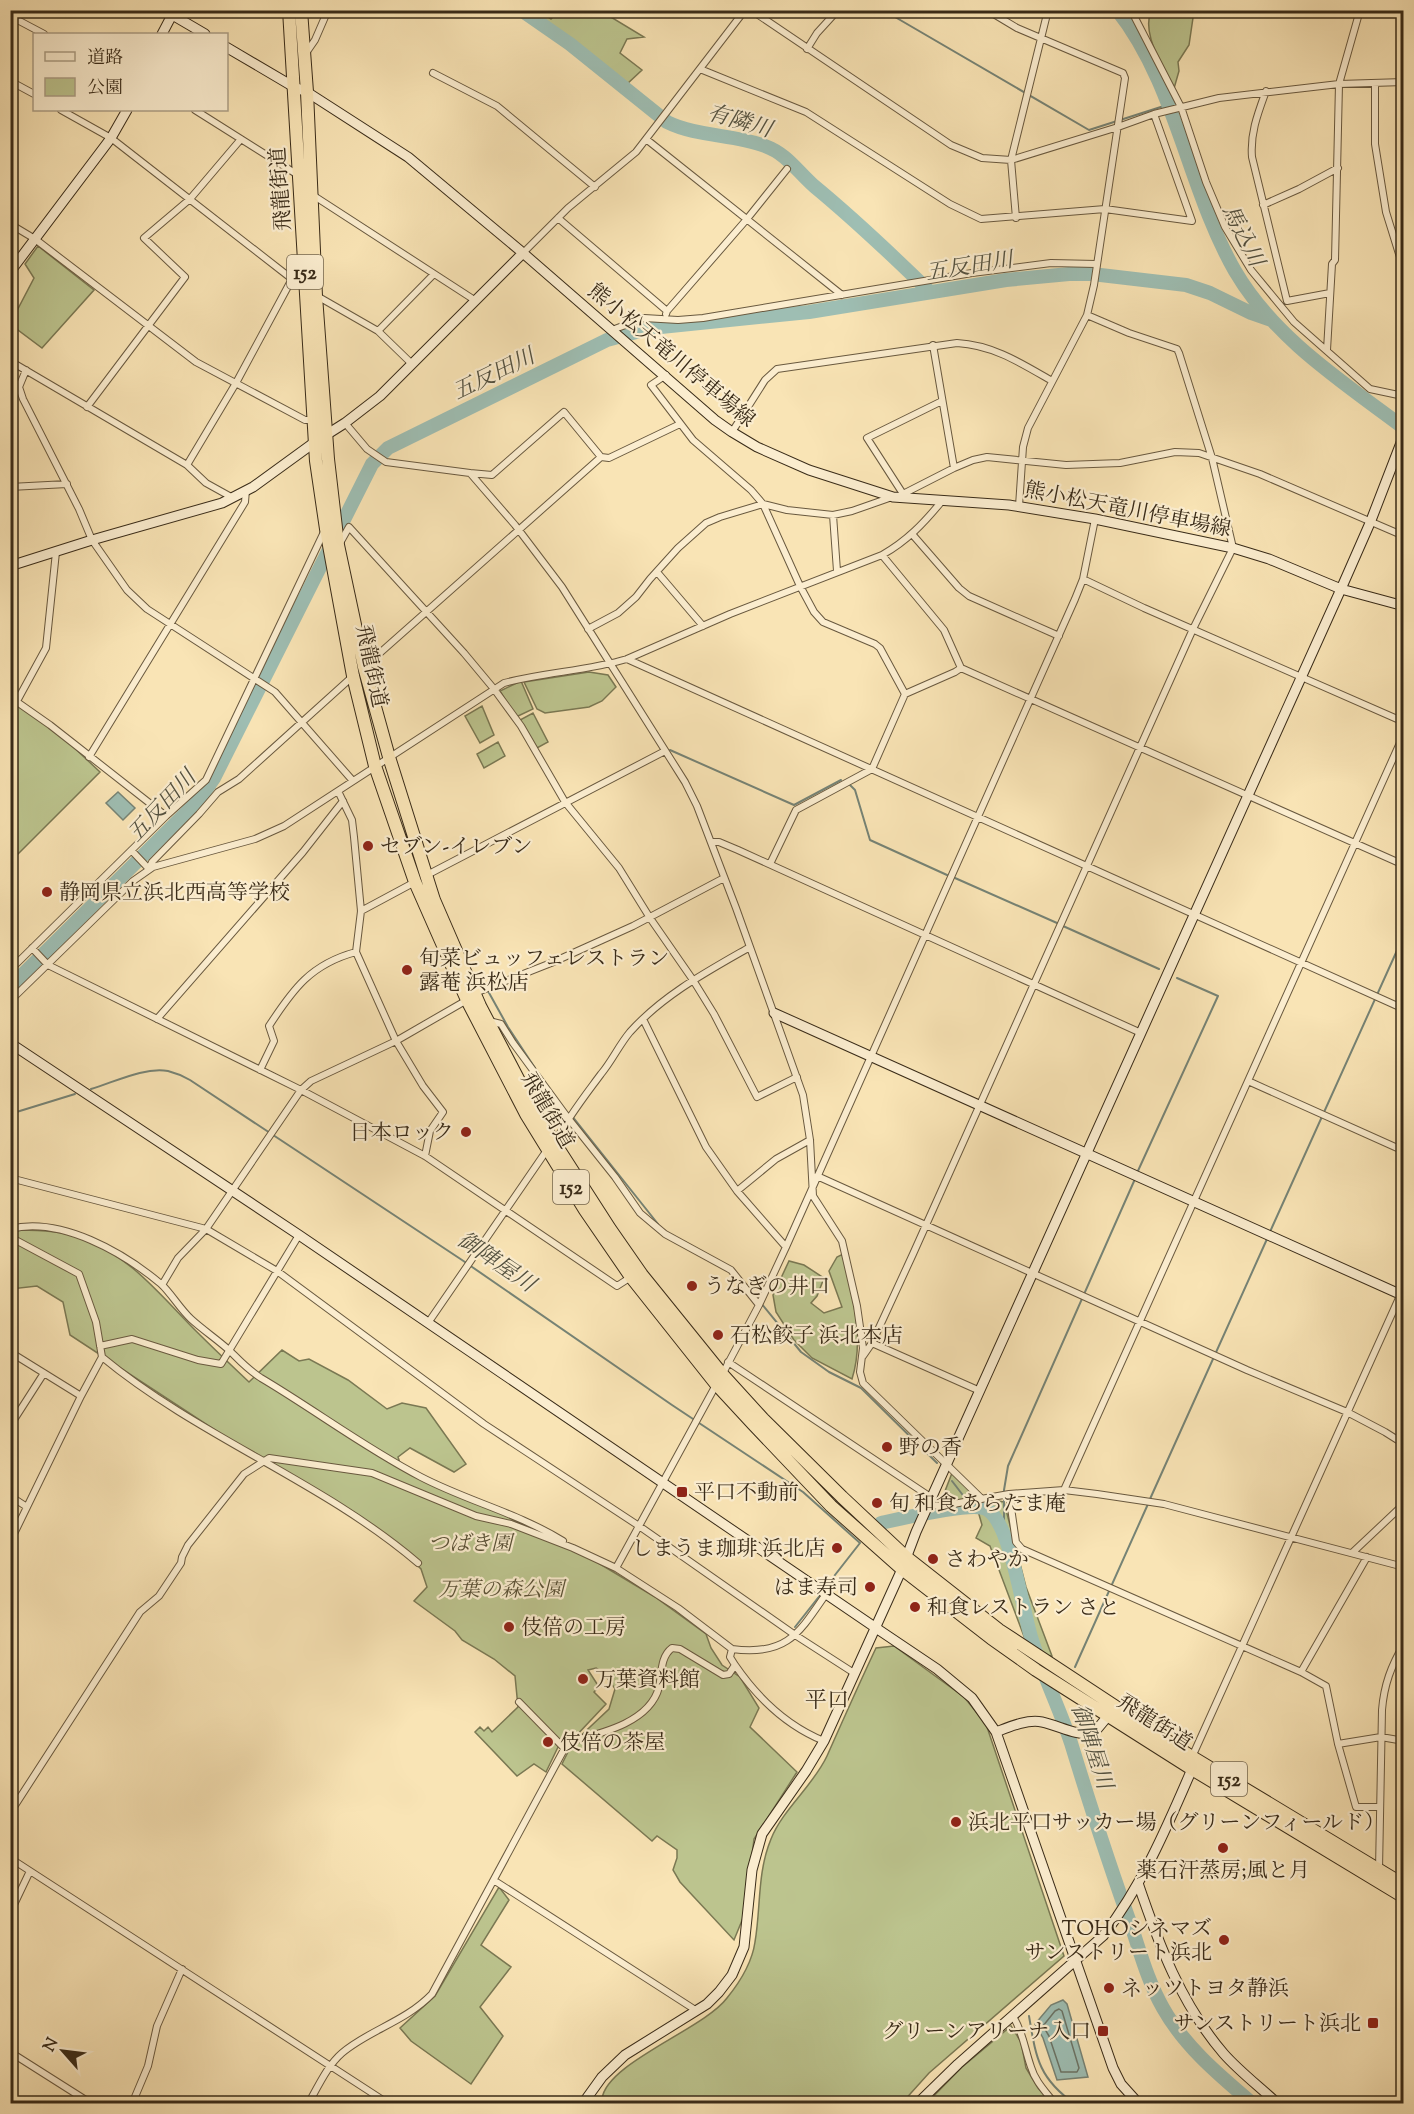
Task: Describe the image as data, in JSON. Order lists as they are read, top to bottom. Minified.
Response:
{"streets":{"highway":["飛龍街道","152"],"street":["熊小松天竜川停車場線"]},"crossings":[["飛龍街道","熊小松天竜川停車場線"]],"districts":["平口"],"water":["有隣川","馬込川","五反田川","御陣屋川"],"parks":["つばき園","万葉の森公園"],"places":{"other":["セブン-イレブン","静岡県立浜北西高等学校","旬菜ビュッフェレストラン 露菴 浜松店","日本ロック","うなぎの井口","石松餃子 浜北本店","野の香","旬 和食 あらたま庵","しまうま珈琲 浜北店","さわやか","はま寿司","和食レストラン さと","伎倍の工房","万葉資料館","伎倍の茶屋","浜北平口サッカー場（グリーンフィールド）","薬石汗蒸房;風と月","TOHOシネマズ サンストリート浜北","ネッツトヨタ静浜"],"transit":["平口不動前","サンストリート浜北","グリーンアリーナ入口"]},"legend":["道路","公園"],"north":"top left"}
